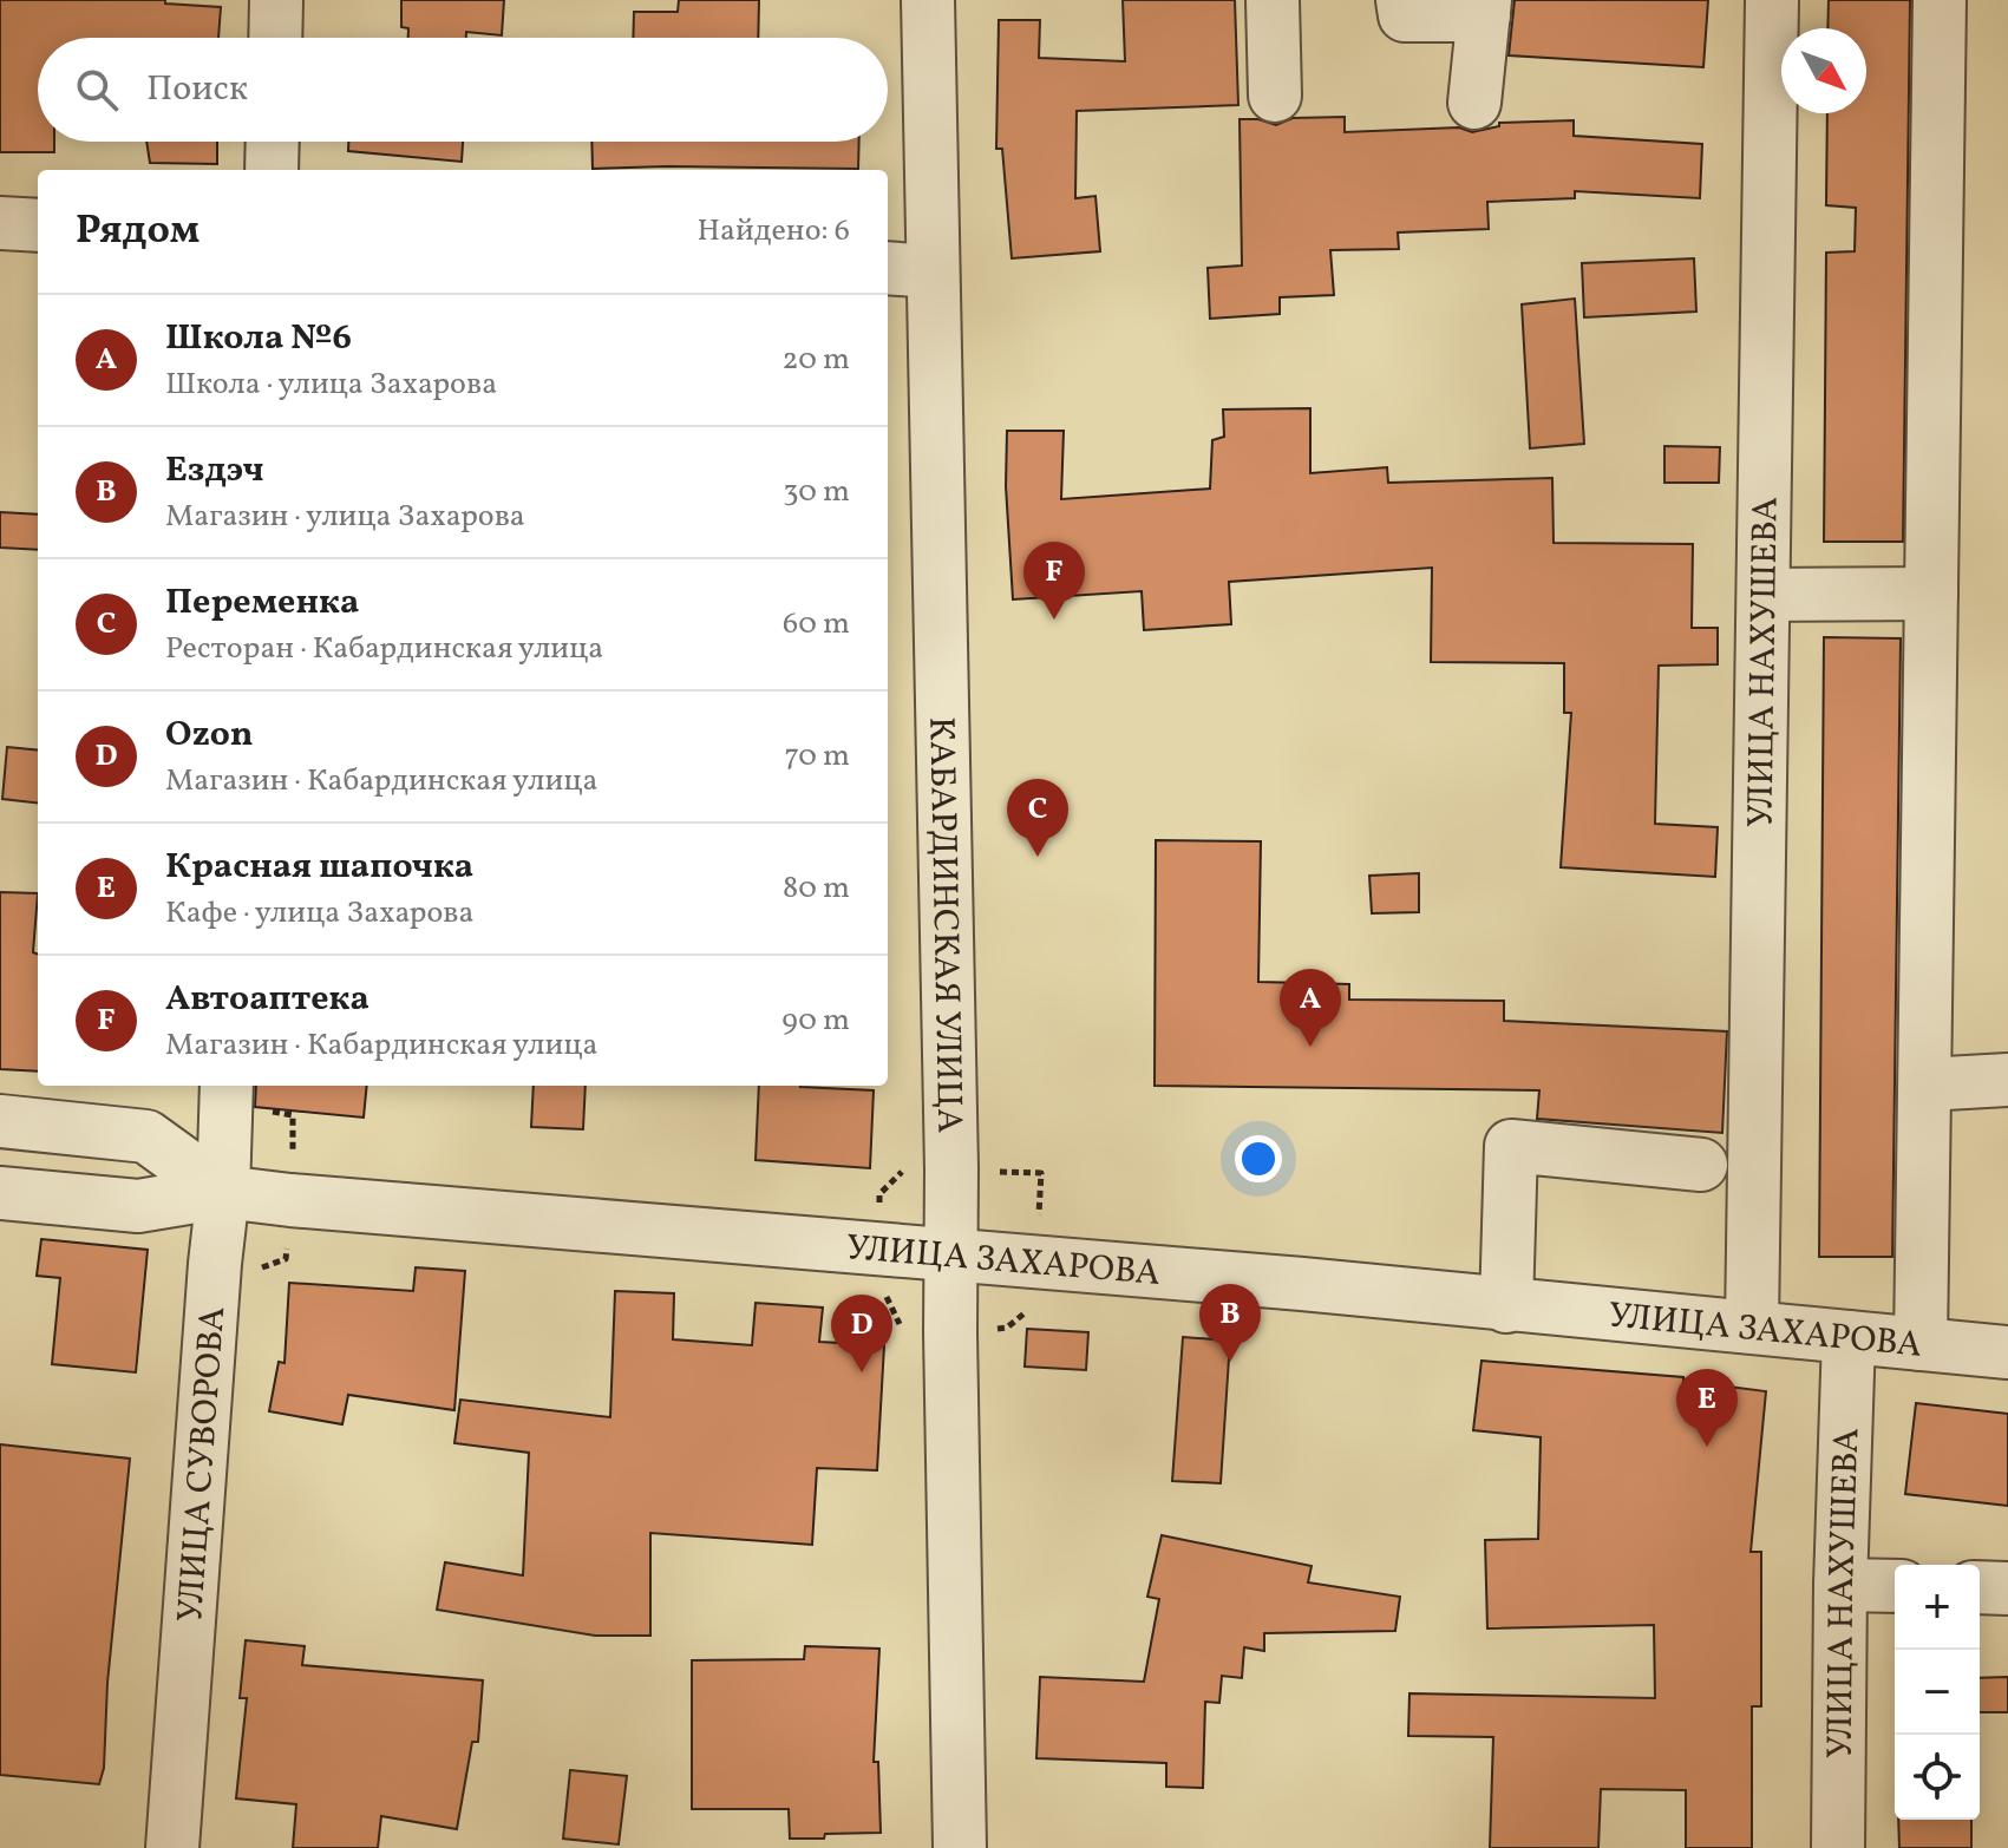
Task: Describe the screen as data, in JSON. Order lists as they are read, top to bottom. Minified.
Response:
{"streets":{"street":["УЛИЦА НАХУШЕВА","КАБАРДИНСКАЯ УЛИЦА","УЛИЦА ЗАХАРОВА","УЛИЦА СУВОРОВА"]},"crossings":[["УЛИЦА НАХУШЕВА","УЛИЦА ЗАХАРОВА"],["КАБАРДИНСКАЯ УЛИЦА","УЛИЦА ЗАХАРОВА"],["УЛИЦА ЗАХАРОВА","УЛИЦА СУВОРОВА"]],"north":"bottom right","page":{"search":"Поиск","heading":["Рядом","Найдено: 6"],"list":[{"mark":"A","name":"Школа №6","note":"Школа · улица Захарова","value":"20 m"},{"mark":"B","name":"Ездэч","note":"Магазин · улица Захарова","value":"30 m"},{"mark":"C","name":"Переменка","note":"Ресторан · Кабардинская улица","value":"60 m"},{"mark":"D","name":"Ozon","note":"Магазин · Кабардинская улица","value":"70 m"},{"mark":"E","name":"Красная шапочка","note":"Кафе · улица Захарова","value":"80 m"},{"mark":"F","name":"Автоаптека","note":"Магазин · Кабардинская улица","value":"90 m"}],"pins":["F","C","A","B","D","E"],"map_buttons":["+","−"]}}
